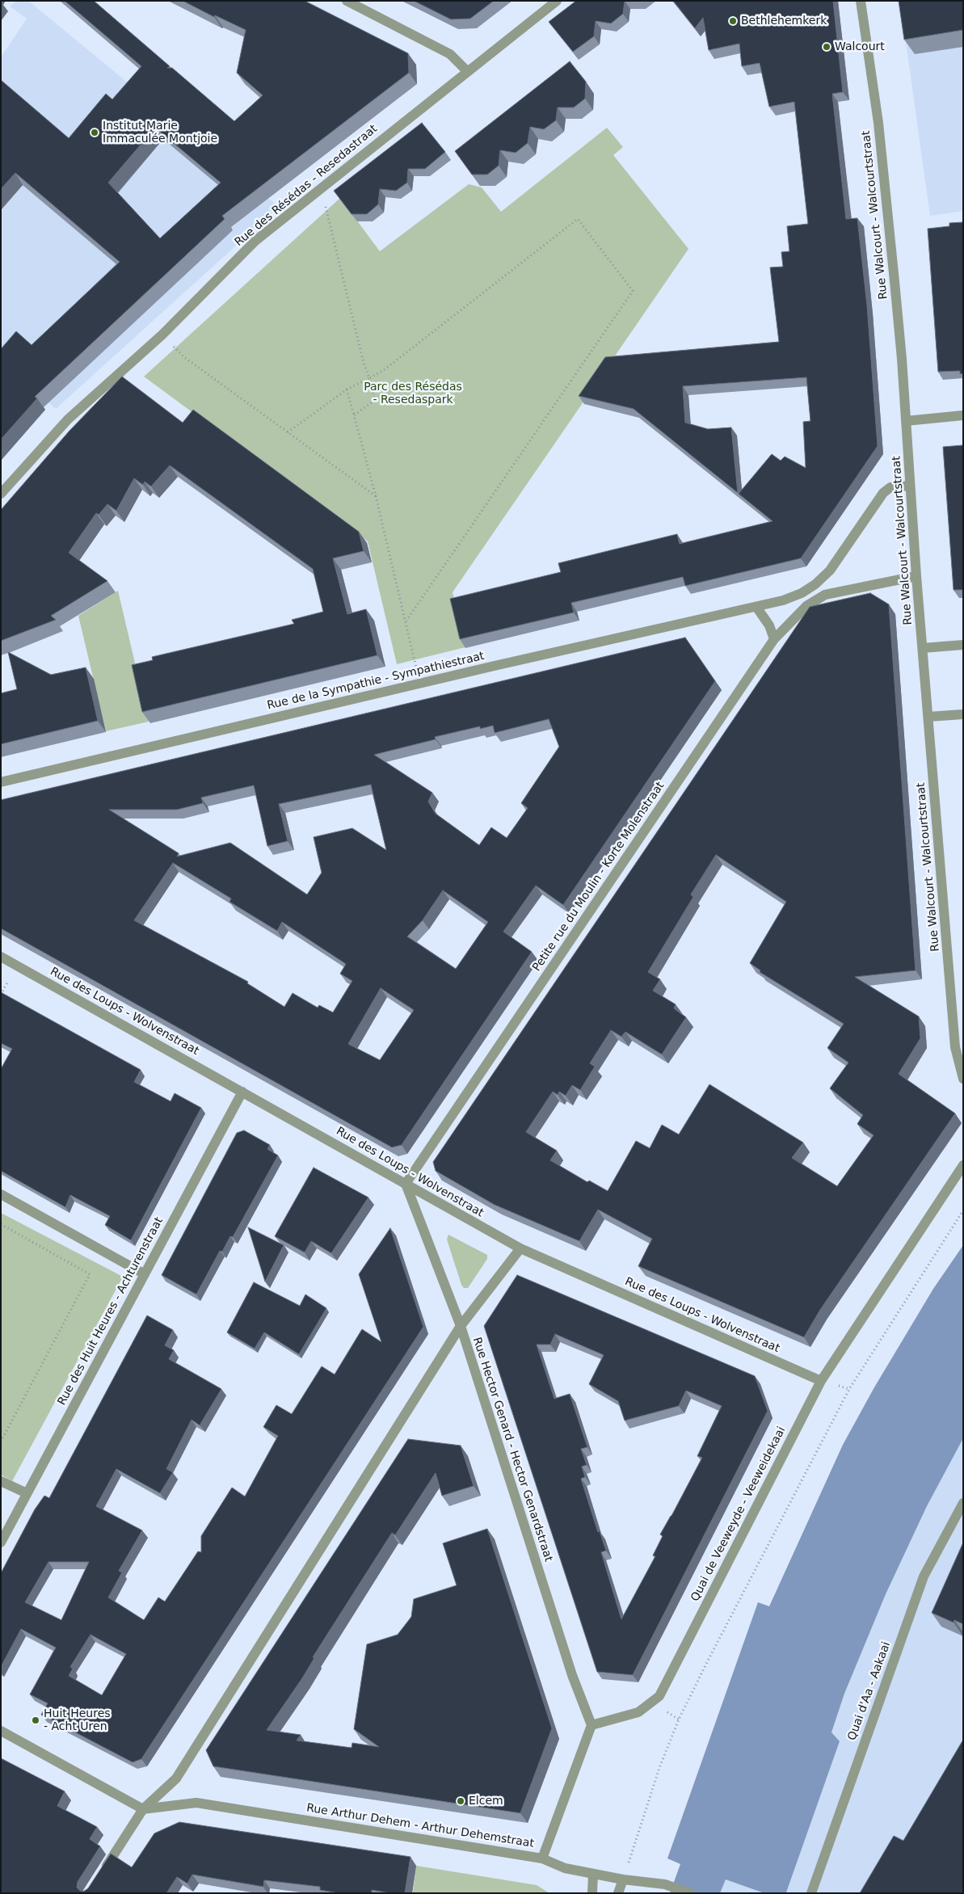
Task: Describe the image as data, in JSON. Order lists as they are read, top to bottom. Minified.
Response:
{"streets":{"street":["Rue des Résédas - Resedastraat","Rue Walcourt - Walcourtstraat","Rue de la Sympathie - Sympathiestraat","Petite rue du Moulin - Korte Molenstraat","Rue des Loups - Wolvenstraat","Rue des Huit Heures - Achturenstraat","Rue Hector Genard - Hector Genardstraat","Quai de Veeweyde - Veeweidekaai","Quai d'Aa - Aakaai","Rue Arthur Dehem - Arthur Dehemstraat"]},"crossings":[["Rue Walcourt - Walcourtstraat","Rue de la Sympathie - Sympathiestraat"],["Rue Walcourt - Walcourtstraat","Petite rue du Moulin - Korte Molenstraat"],["Petite rue du Moulin - Korte Molenstraat","Rue des Loups - Wolvenstraat"],["Petite rue du Moulin - Korte Molenstraat","Rue Hector Genard - Hector Genardstraat"],["Rue des Loups - Wolvenstraat","Rue des Huit Heures - Achturenstraat"],["Rue des Loups - Wolvenstraat","Rue Hector Genard - Hector Genardstraat"],["Rue des Loups - Wolvenstraat","Quai de Veeweyde - Veeweidekaai"],["Rue Hector Genard - Hector Genardstraat","Quai de Veeweyde - Veeweidekaai"]],"parks":["Parc des Résédas - Resedaspark"],"places":["Bethlehemkerk","Walcourt","Institut Marie Immaculée Montjoie","Huit Heures - Acht Uren","Elcem"]}
